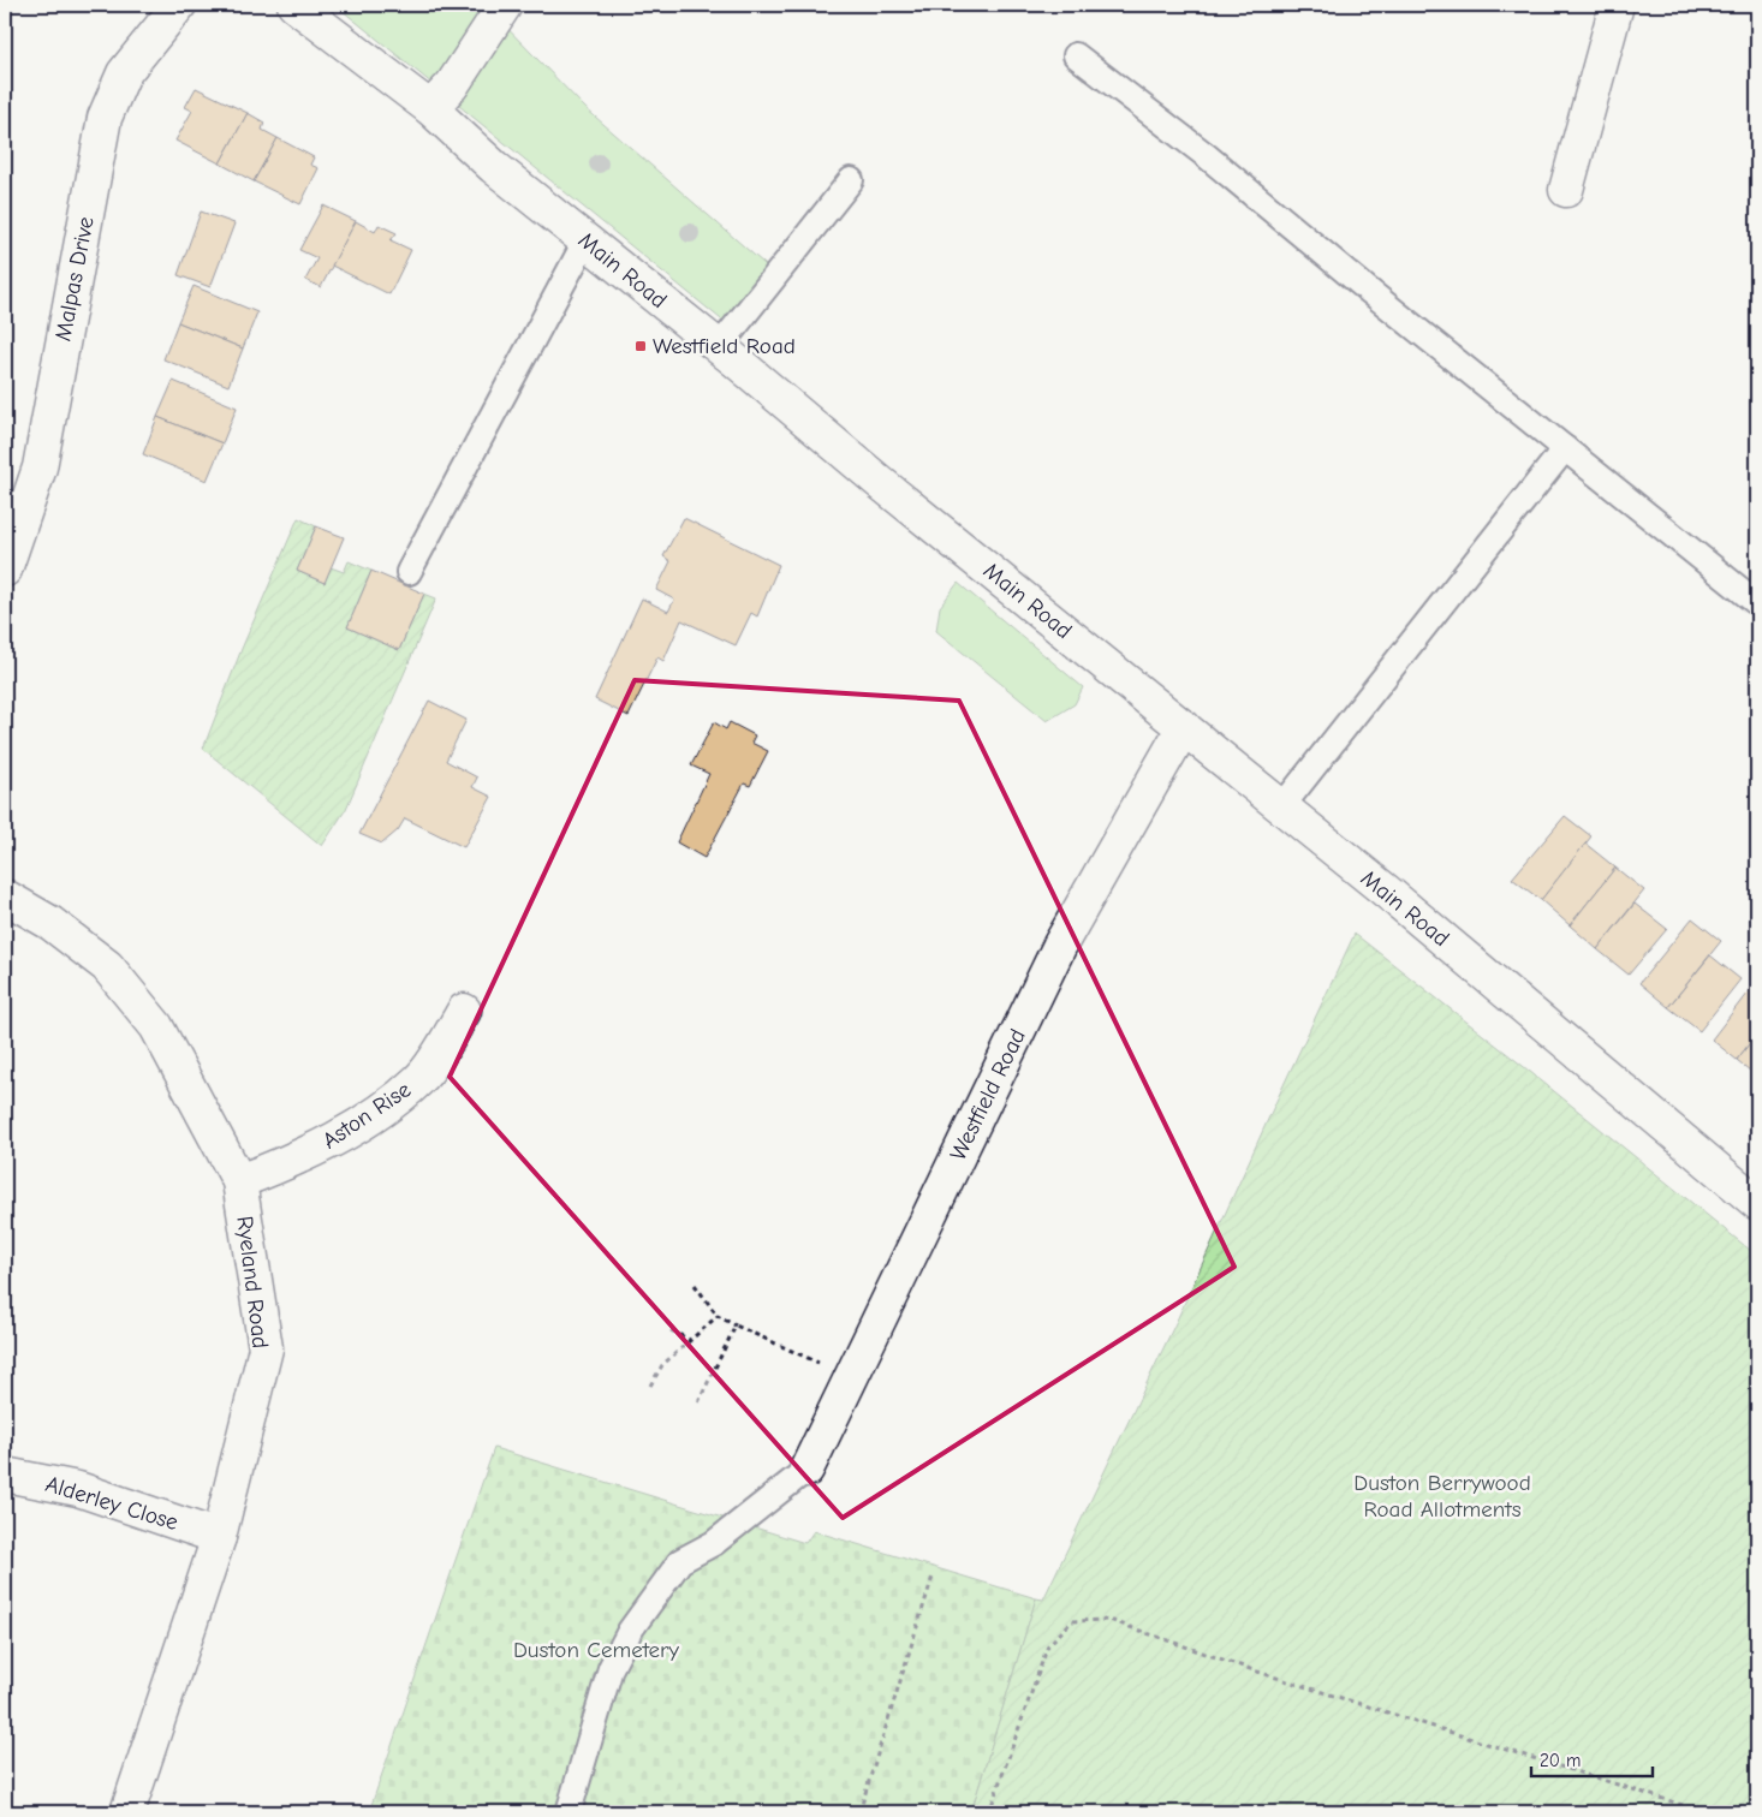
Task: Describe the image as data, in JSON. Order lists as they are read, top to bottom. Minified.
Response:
{"streets":{"street":["Main Road","Malpas Drive","Westfield Road","Aston Rise","Ryeland Road","Alderley Close"]},"crossings":[["Main Road","Westfield Road"],["Aston Rise","Ryeland Road"],["Ryeland Road","Alderley Close"]],"parks":["Duston Berrywood Road Allotments","Duston Cemetery"],"places":{"transit":["Westfield Road"]},"scale_bar":"20 m"}
